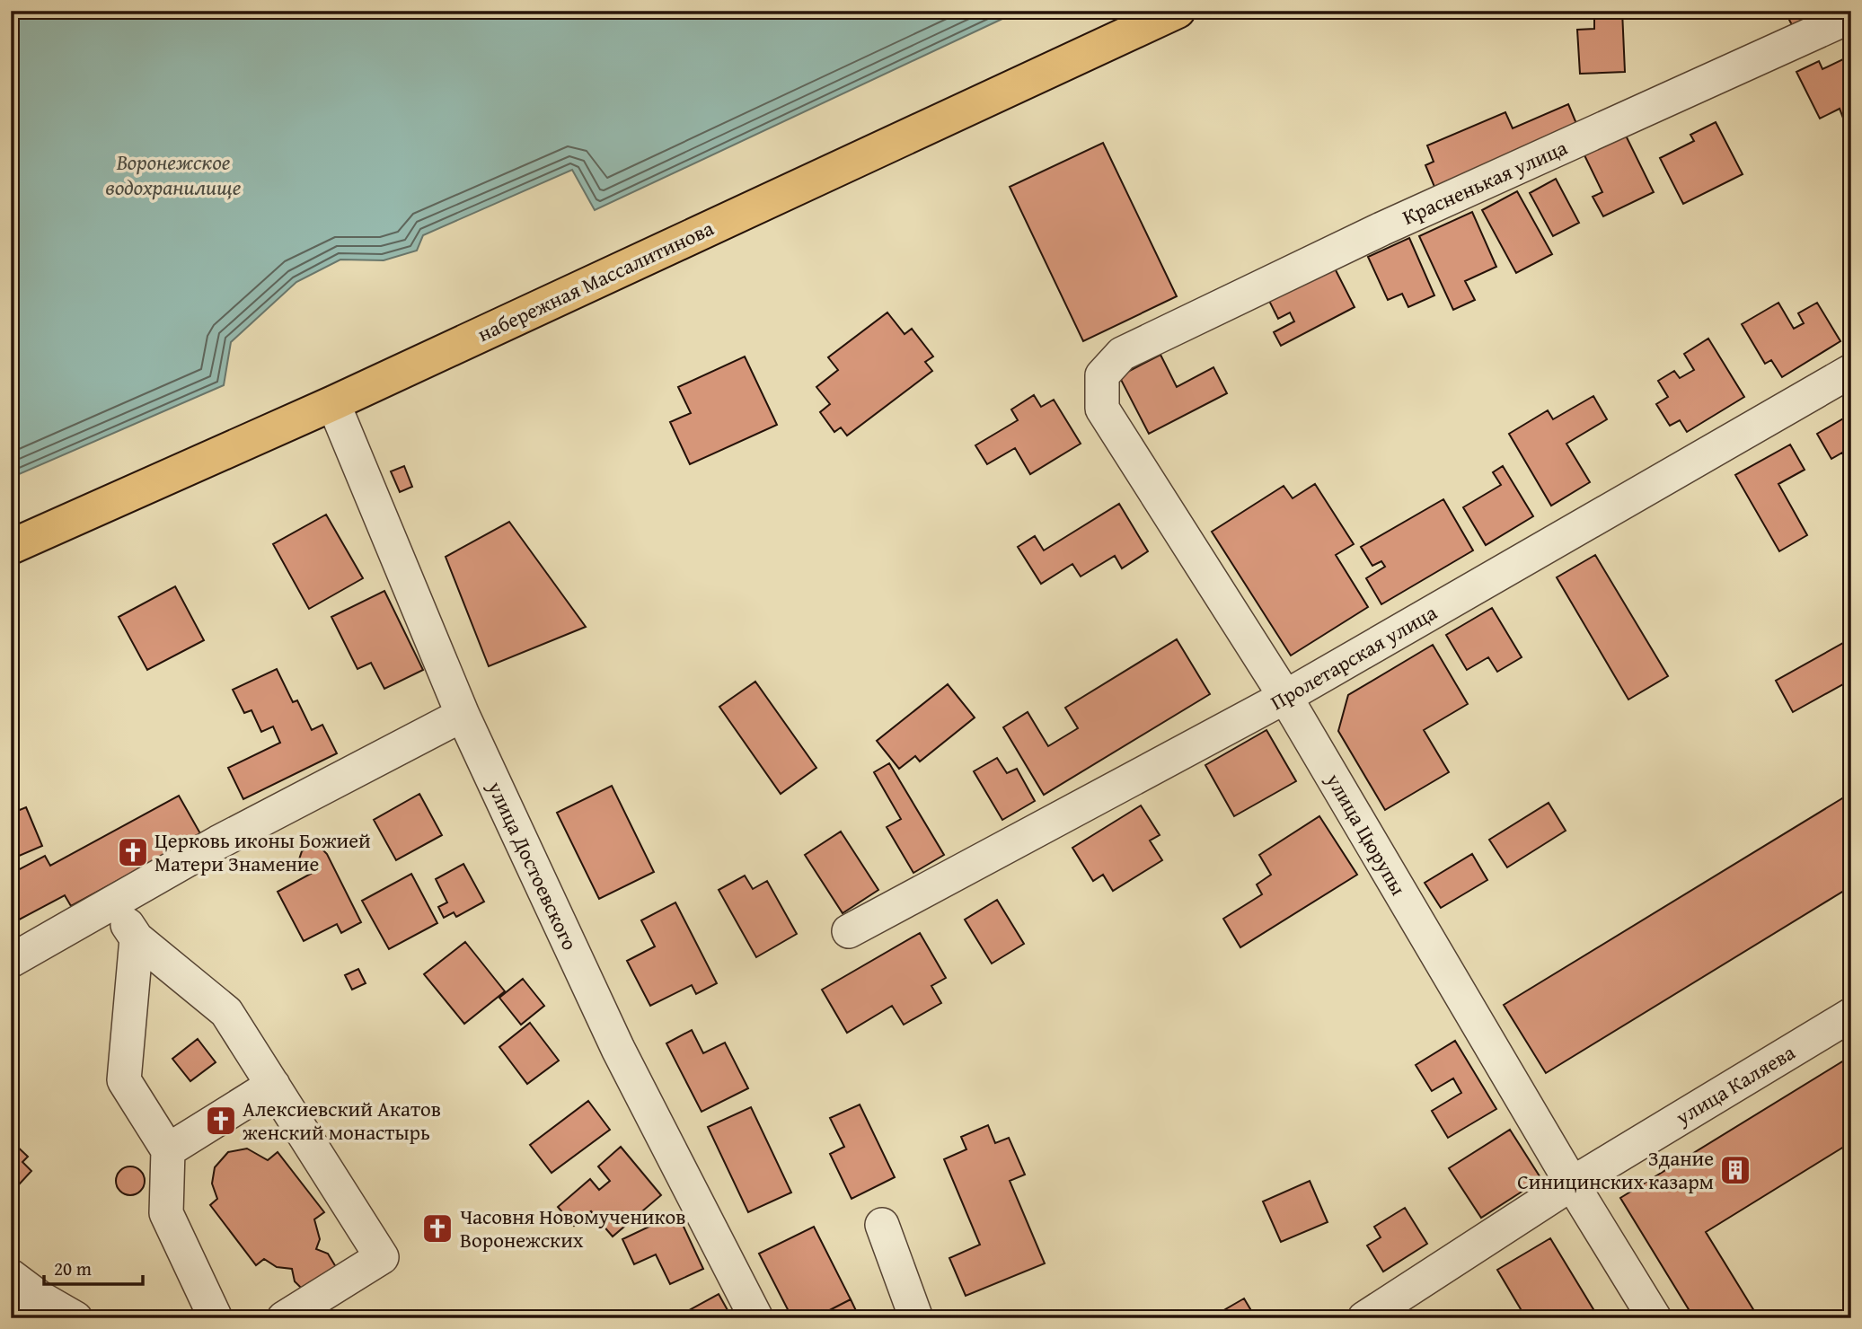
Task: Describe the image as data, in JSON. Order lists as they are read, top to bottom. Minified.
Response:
{"streets":{"main road":["набережная Массалитинова"],"street":["Красненькая улица","Пролетарская улица","улица Цюрупы","улица Достоевского","улица Каляева"]},"crossings":[["Красненькая улица","улица Цюрупы"],["набережная Массалитинова","улица Достоевского"],["Пролетарская улица","улица Цюрупы"],["улица Цюрупы","улица Каляева"]],"water":["Воронежское водохранилище"],"places":{"church":["Церковь иконы Божией Матери Знамение","Алексиевский Акатов женский монастырь","Часовня Новомучеников Воронежских"],"building":["Здание Синицинских казарм"]},"scale_bar":"20 m"}
